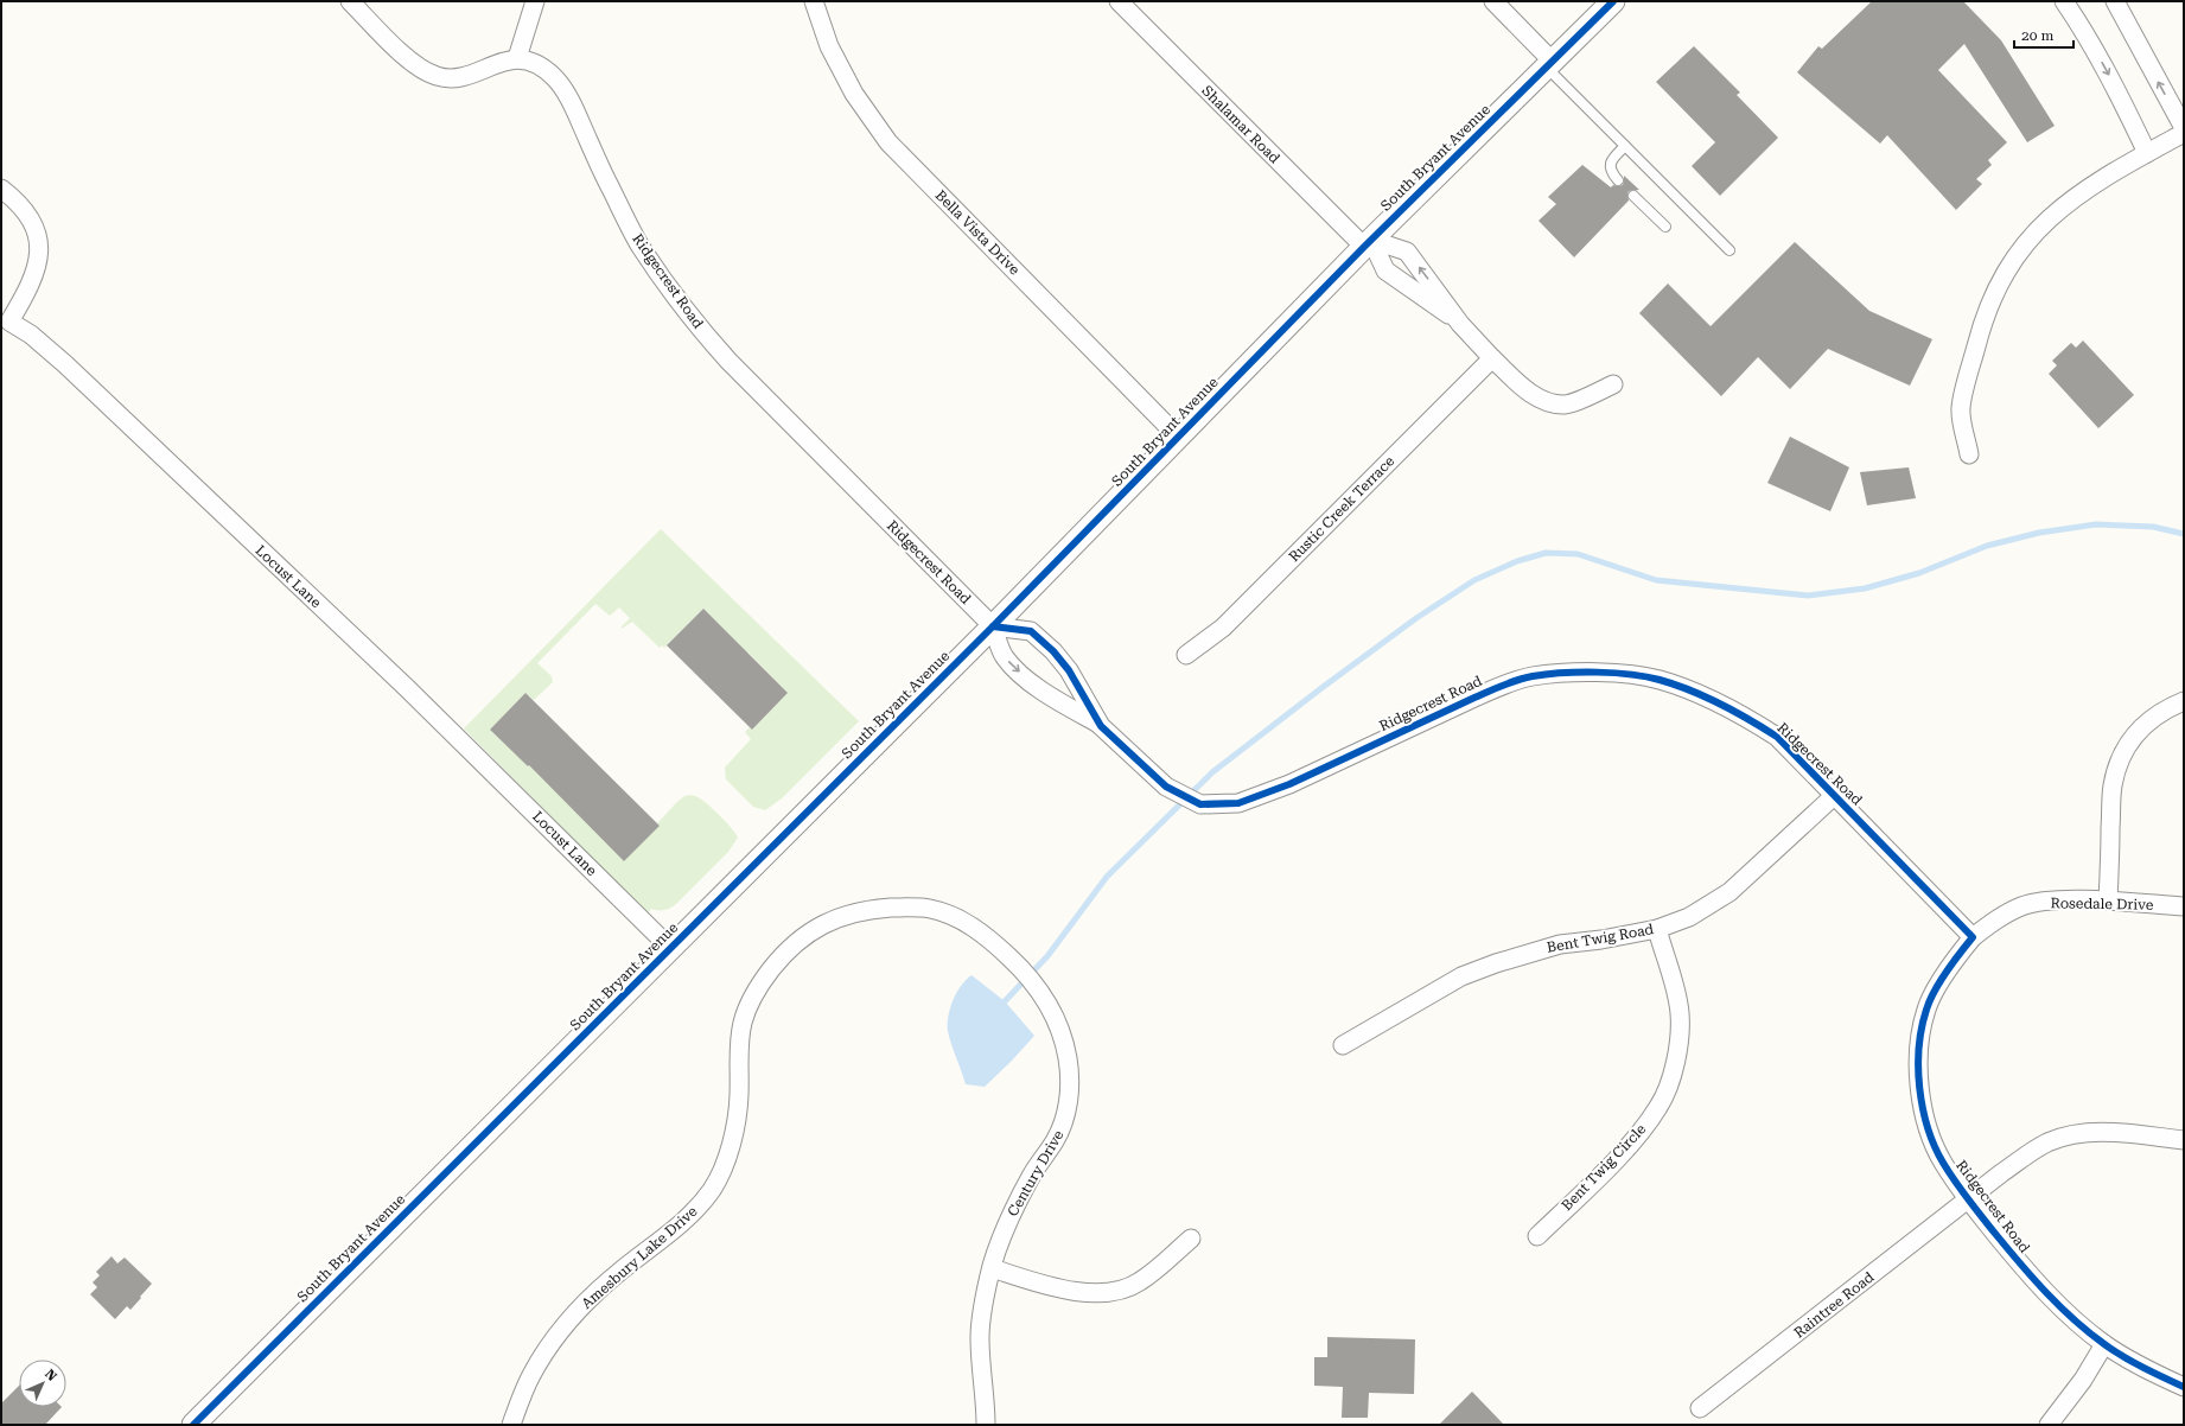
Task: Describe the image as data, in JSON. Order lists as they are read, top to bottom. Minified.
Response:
{"streets":{"street":["Shalamar Road","South Bryant Avenue","Bella Vista Drive","Ridgecrest Road","Rustic Creek Terrace","Locust Lane","Rosedale Drive","Bent Twig Road","Bent Twig Circle","Century Drive","Amesbury Lake Drive","Raintree Road"]},"crossings":[["Shalamar Road","South Bryant Avenue"],["South Bryant Avenue","Bella Vista Drive"],["South Bryant Avenue","Ridgecrest Road"],["South Bryant Avenue","Locust Lane"],["Ridgecrest Road","Rosedale Drive"],["Ridgecrest Road","Bent Twig Road"],["Ridgecrest Road","Raintree Road"],["Bent Twig Road","Bent Twig Circle"],["Century Drive","Amesbury Lake Drive"]],"scale_bar":"20 m","north":"top right"}
